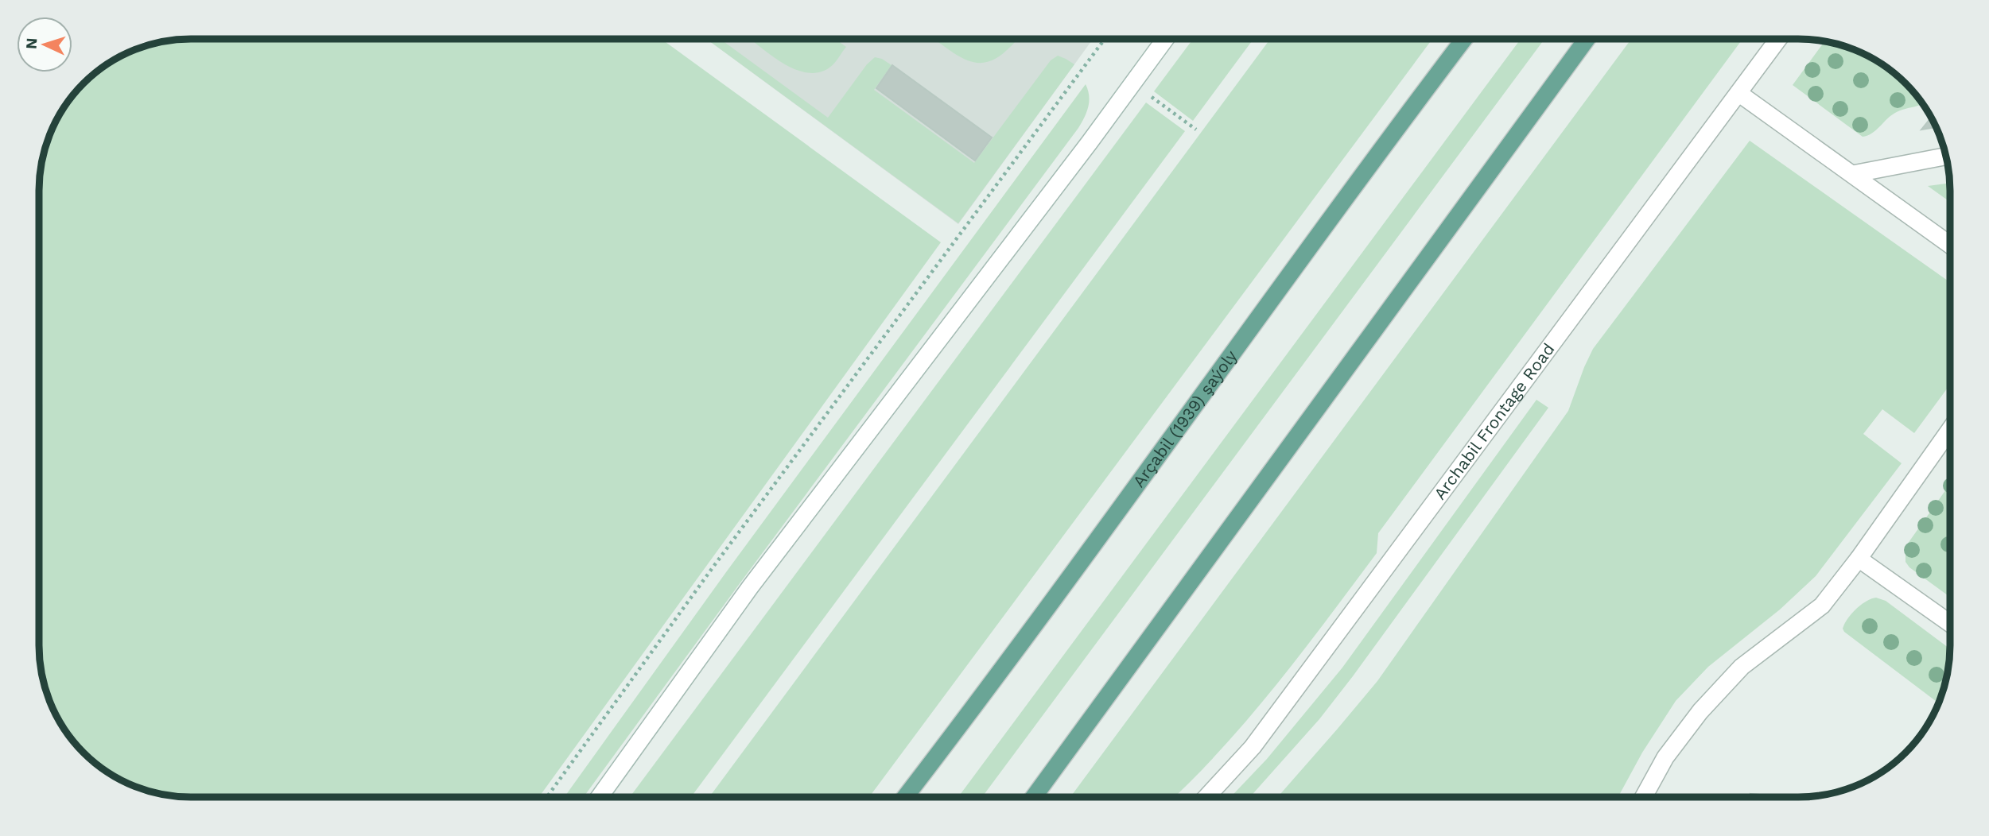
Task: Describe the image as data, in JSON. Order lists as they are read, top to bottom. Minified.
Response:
{"streets":{"main road":["Arçabil (1939) şaýoly"],"street":["Archabil Frontage Road"]},"north":"left"}
